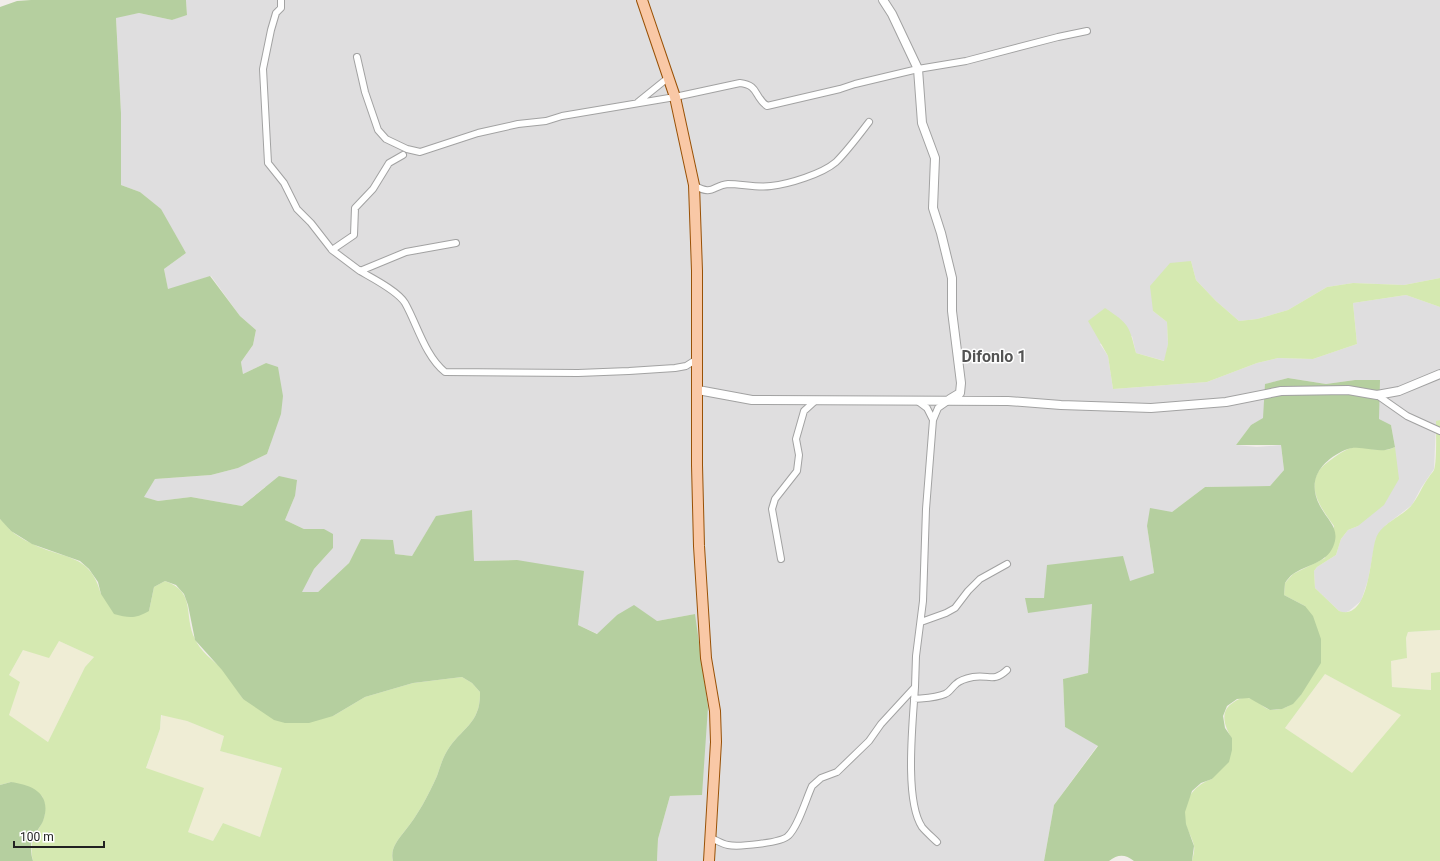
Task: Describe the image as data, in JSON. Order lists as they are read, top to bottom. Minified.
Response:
{"districts":["Difonlo 1"],"scale_bar":"100 m"}
